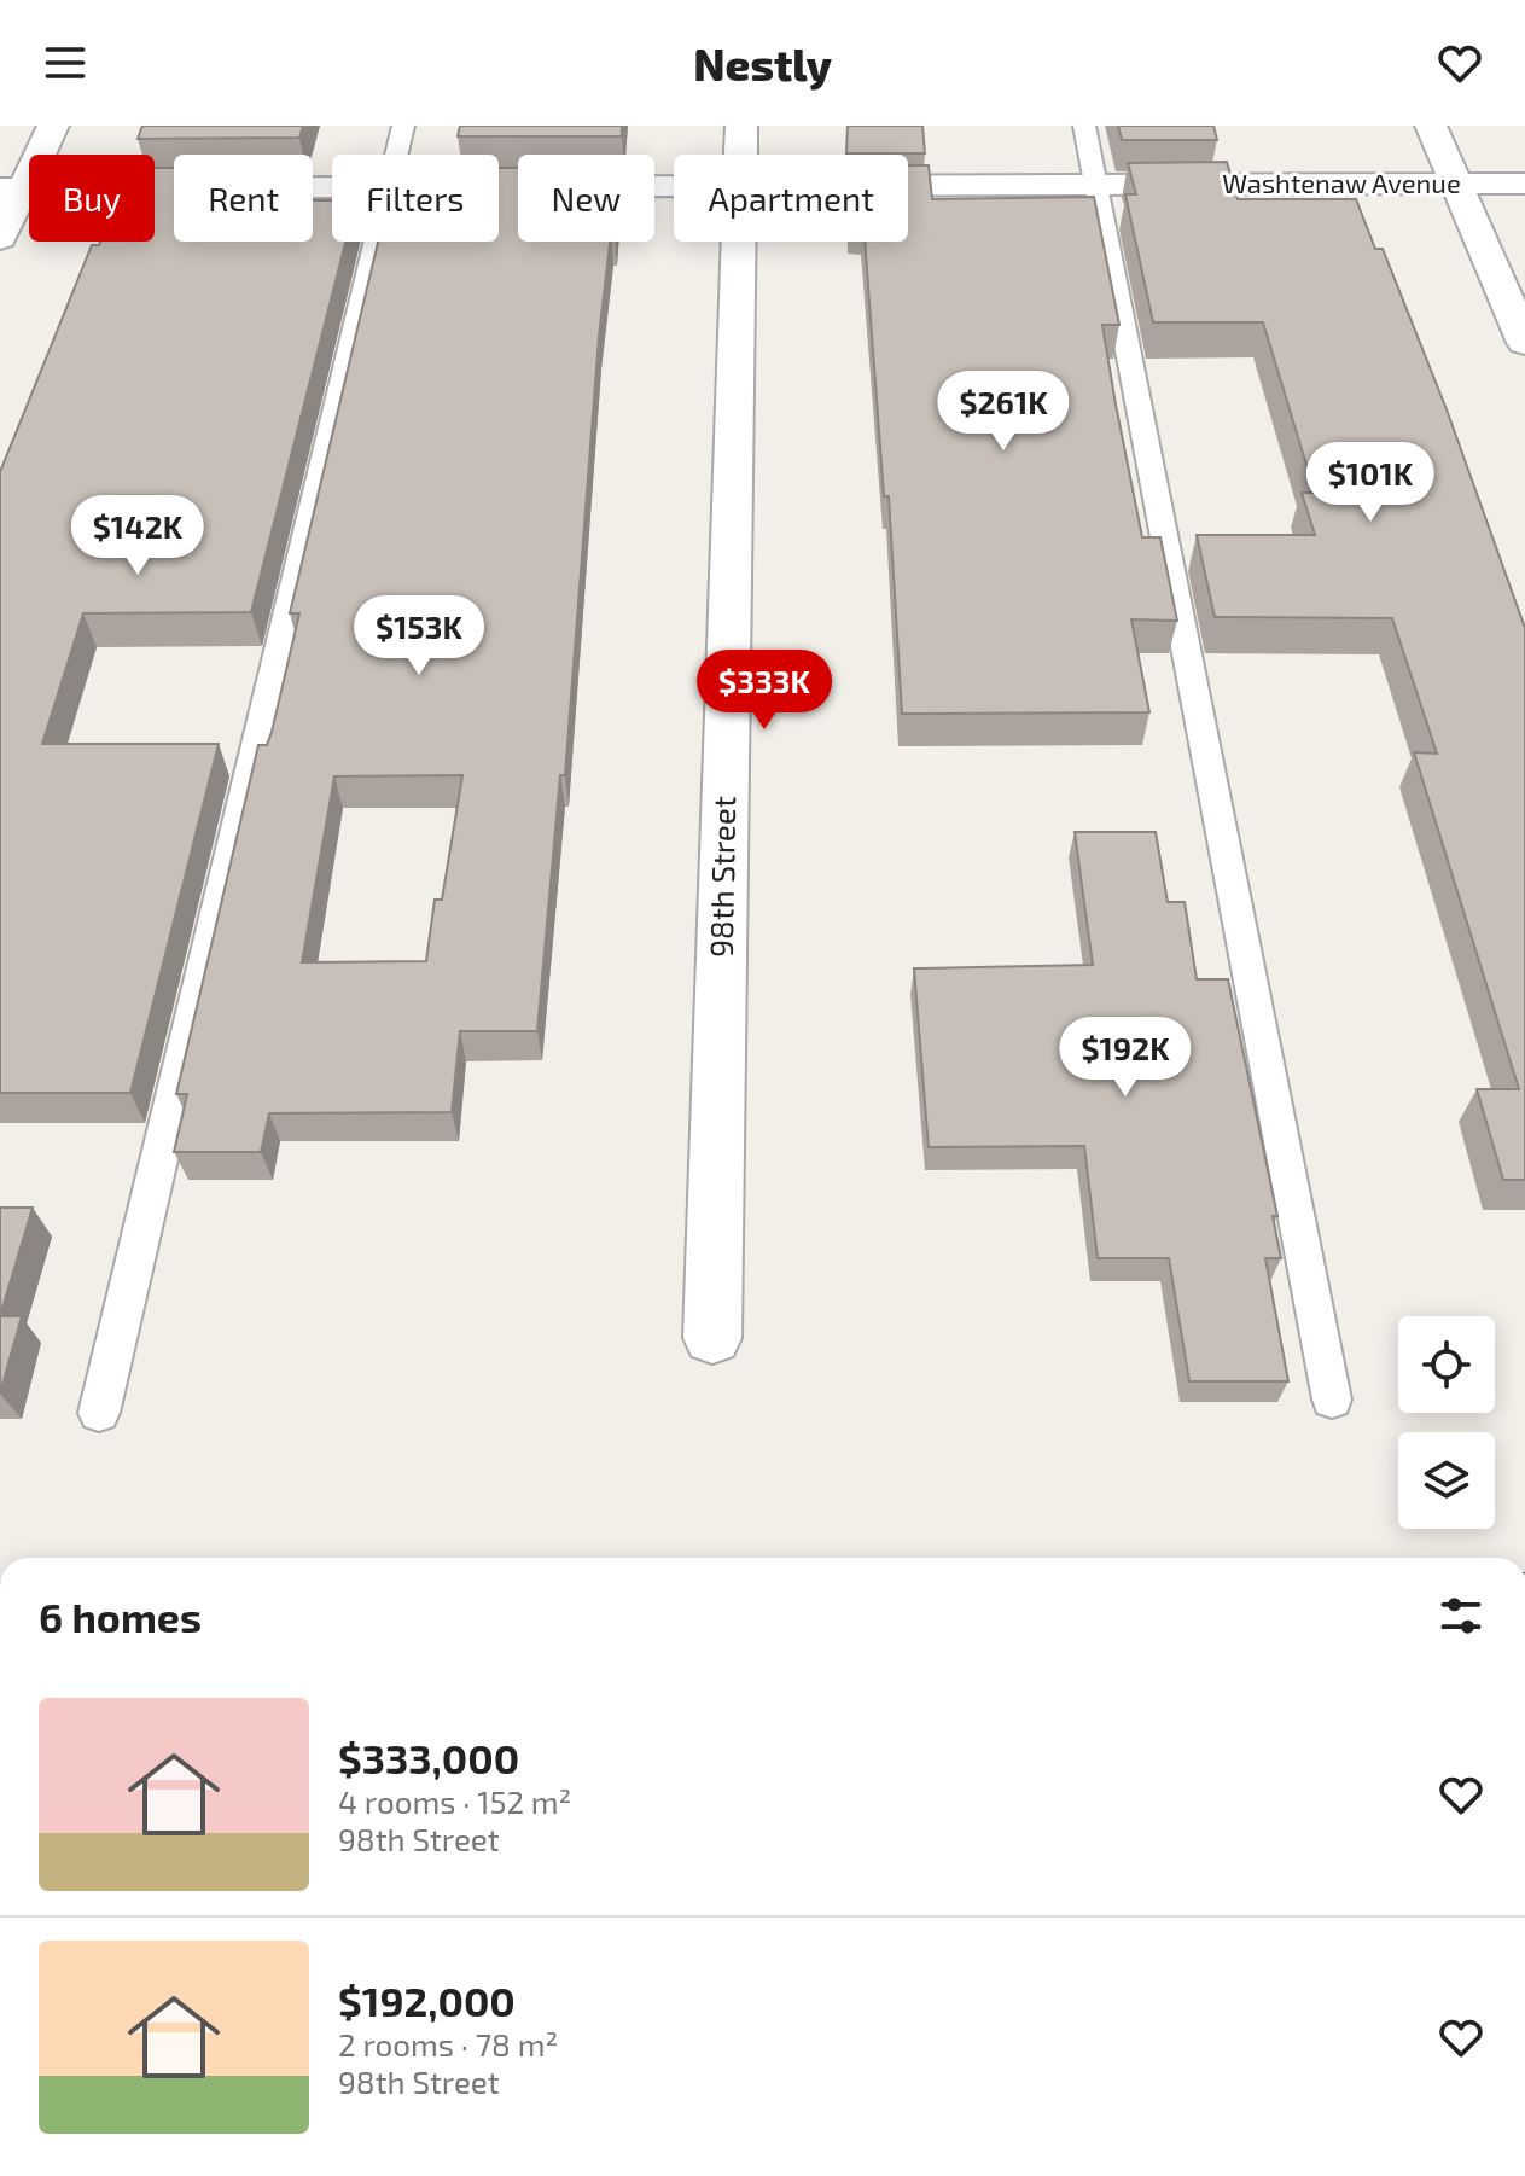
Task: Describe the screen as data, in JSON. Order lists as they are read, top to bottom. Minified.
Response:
{"streets":{"street":["Washtenaw Avenue","98th Street"]},"page":{"header":"Nestly","chip":["Buy","Rent","Filters","New","Apartment"],"price":["$261K","$101K","$142K","$153K","$333K","$192K"],"heading":"6 homes","list":[{"name":"$333,000","note":"4 rooms · 152 m² · 98th Street"},{"name":"$192,000","note":"2 rooms · 78 m² · 98th Street"}]}}
